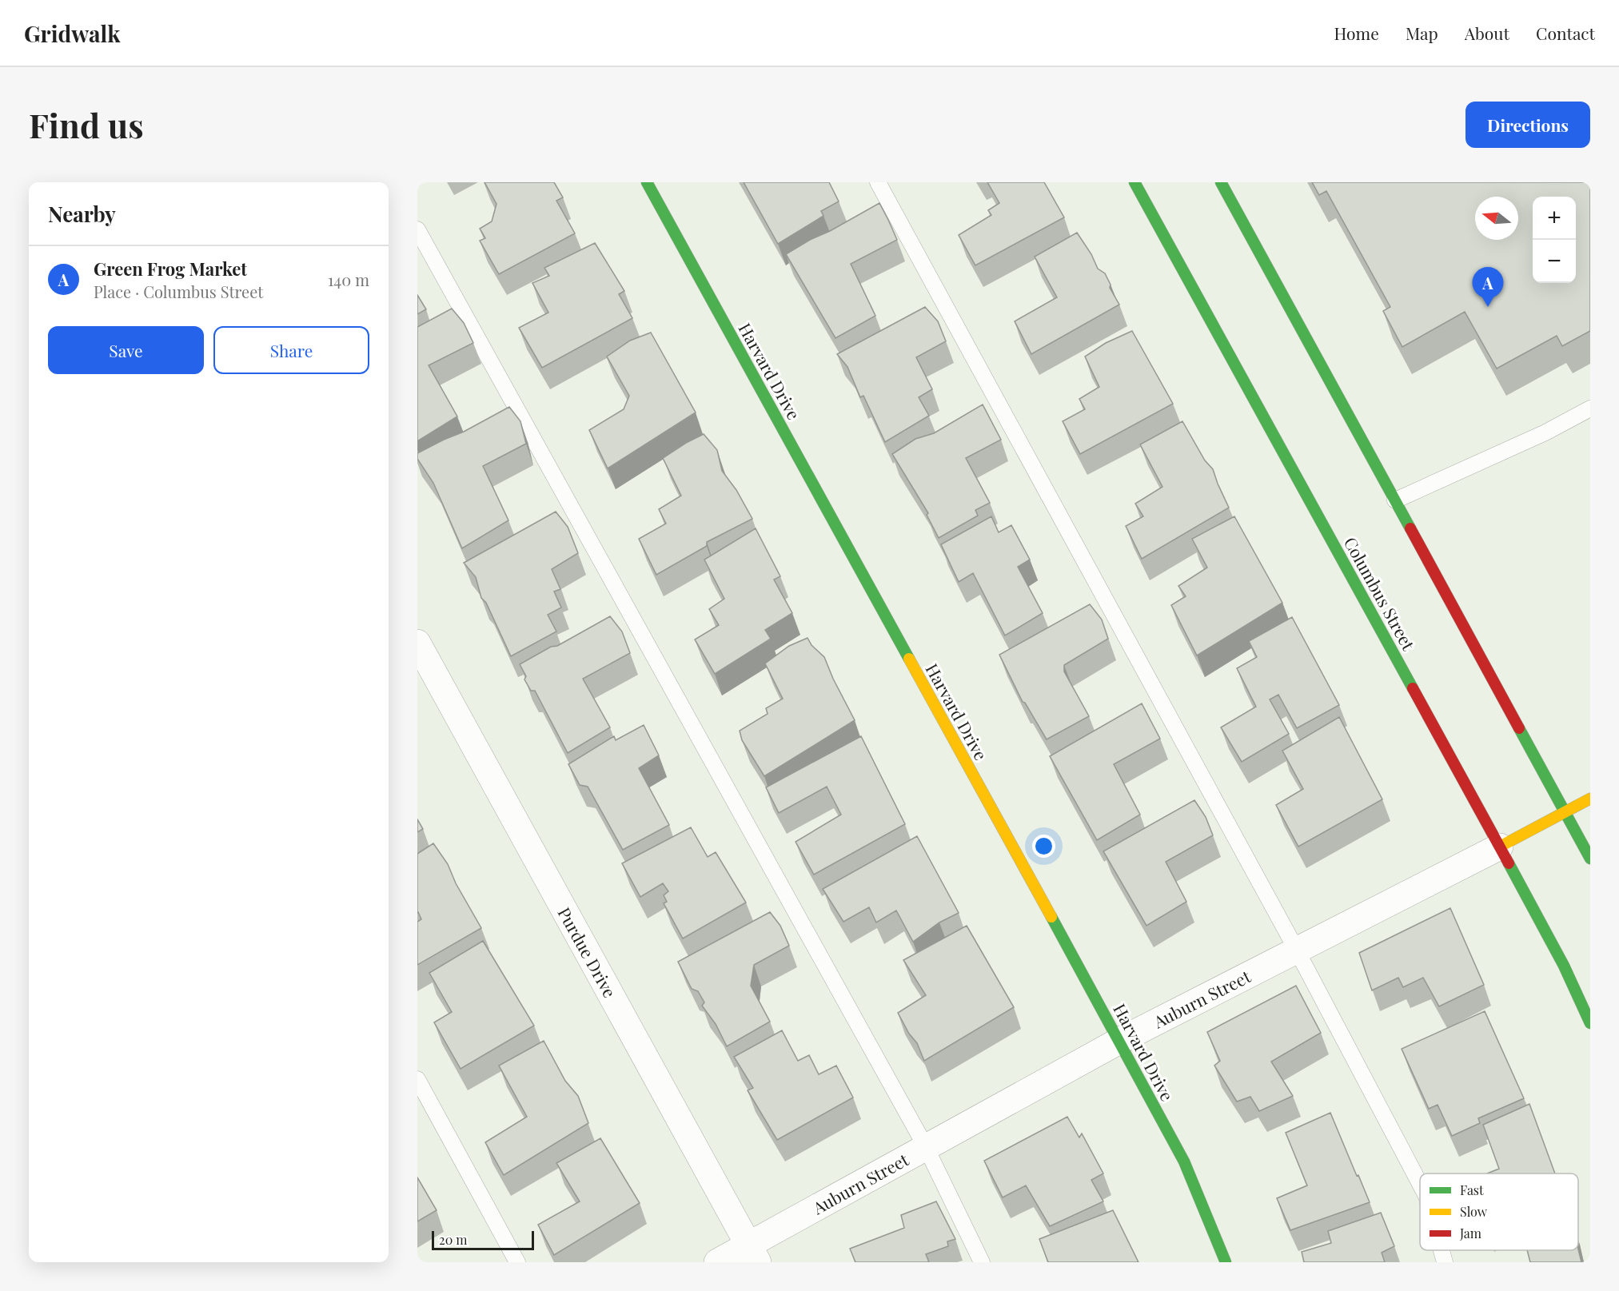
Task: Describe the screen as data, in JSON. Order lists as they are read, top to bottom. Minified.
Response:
{"streets":{"main road":["Harvard Drive","Columbus Street","Auburn Street"],"street":["Purdue Drive"]},"crossings":[["Harvard Drive","Auburn Street"],["Columbus Street","Auburn Street"],["Purdue Drive","Auburn Street"]],"legend":["Fast","Slow","Jam"],"scale_bar":"20 m","north":"left","page":{"header":"Gridwalk","nav":["Home","Map","About","Contact"],"buttons":["Directions",["Save","Share"]],"title":"Find us","heading":"Nearby","map_buttons":["+","−"],"list":[{"mark":"A","name":"Green Frog Market","note":"Place · Columbus Street","value":"140 m"}],"pins":"A","scale":"20 m"}}
